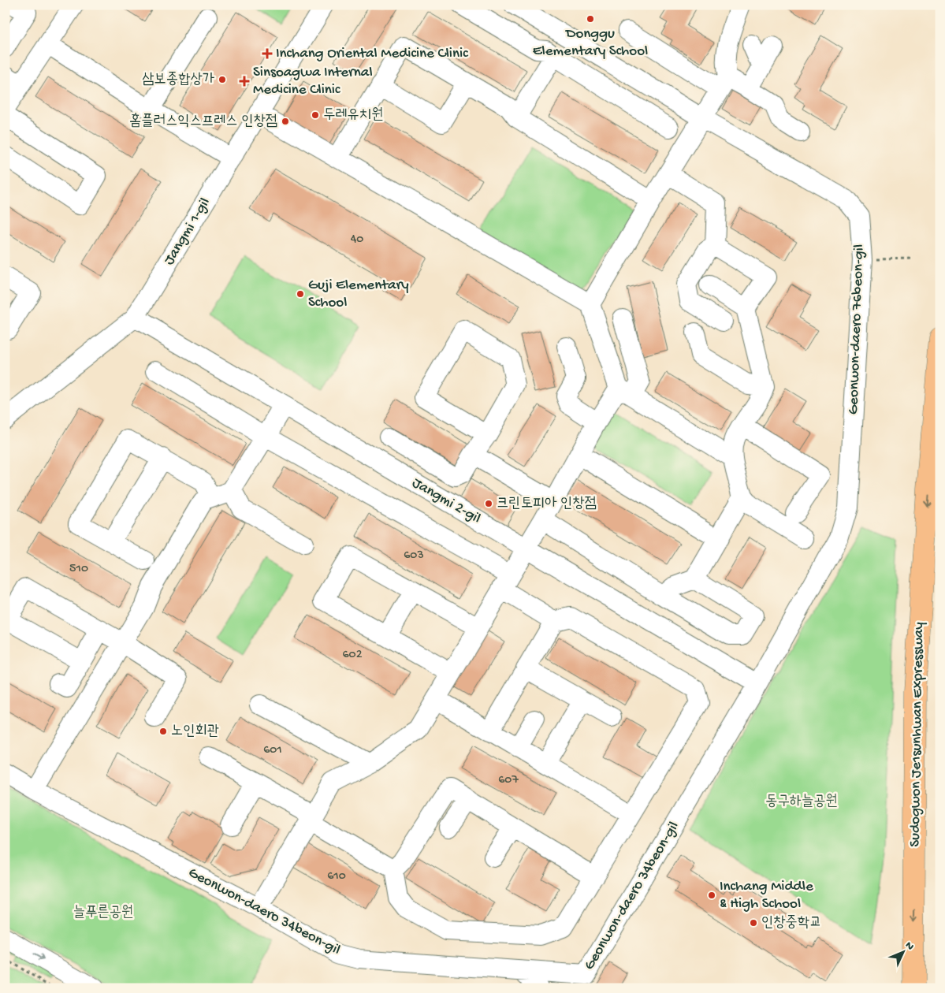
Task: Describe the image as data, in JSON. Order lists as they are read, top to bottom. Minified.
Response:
{"streets":{"highway":["Sudogwon Je1sunhwan Expressway"],"street":["Jangmi 1-gil","Geonwon-daero 76beon-gil","Jangmi 2-gil","Geonwon-daero 34beon-gil"]},"crossings":[["Jangmi 1-gil","Jangmi 2-gil"],["Geonwon-daero 76beon-gil","Jangmi 2-gil"],["Geonwon-daero 76beon-gil","Geonwon-daero 34beon-gil"],["Jangmi 2-gil","Geonwon-daero 34beon-gil"]],"one_way":["Sudogwon Je1sunhwan Expressway"],"parks":["동구하늘공원","늘푸른공원"],"places":{"other":["Donggu Elementary School","삼보종합상가","두레유치원","홈플러스익스프레스 인창점","Guji Elementary School","크린토피아 인창점","노인회관","Inchang Middle & High School","인창중학교"],"health":["Inchang Oriental Medicine Clinic","Sinsoagwa Internal Medicine Clinic"]},"house_numbers":["40","603","510","602","601","607","610"],"north":"top right"}
